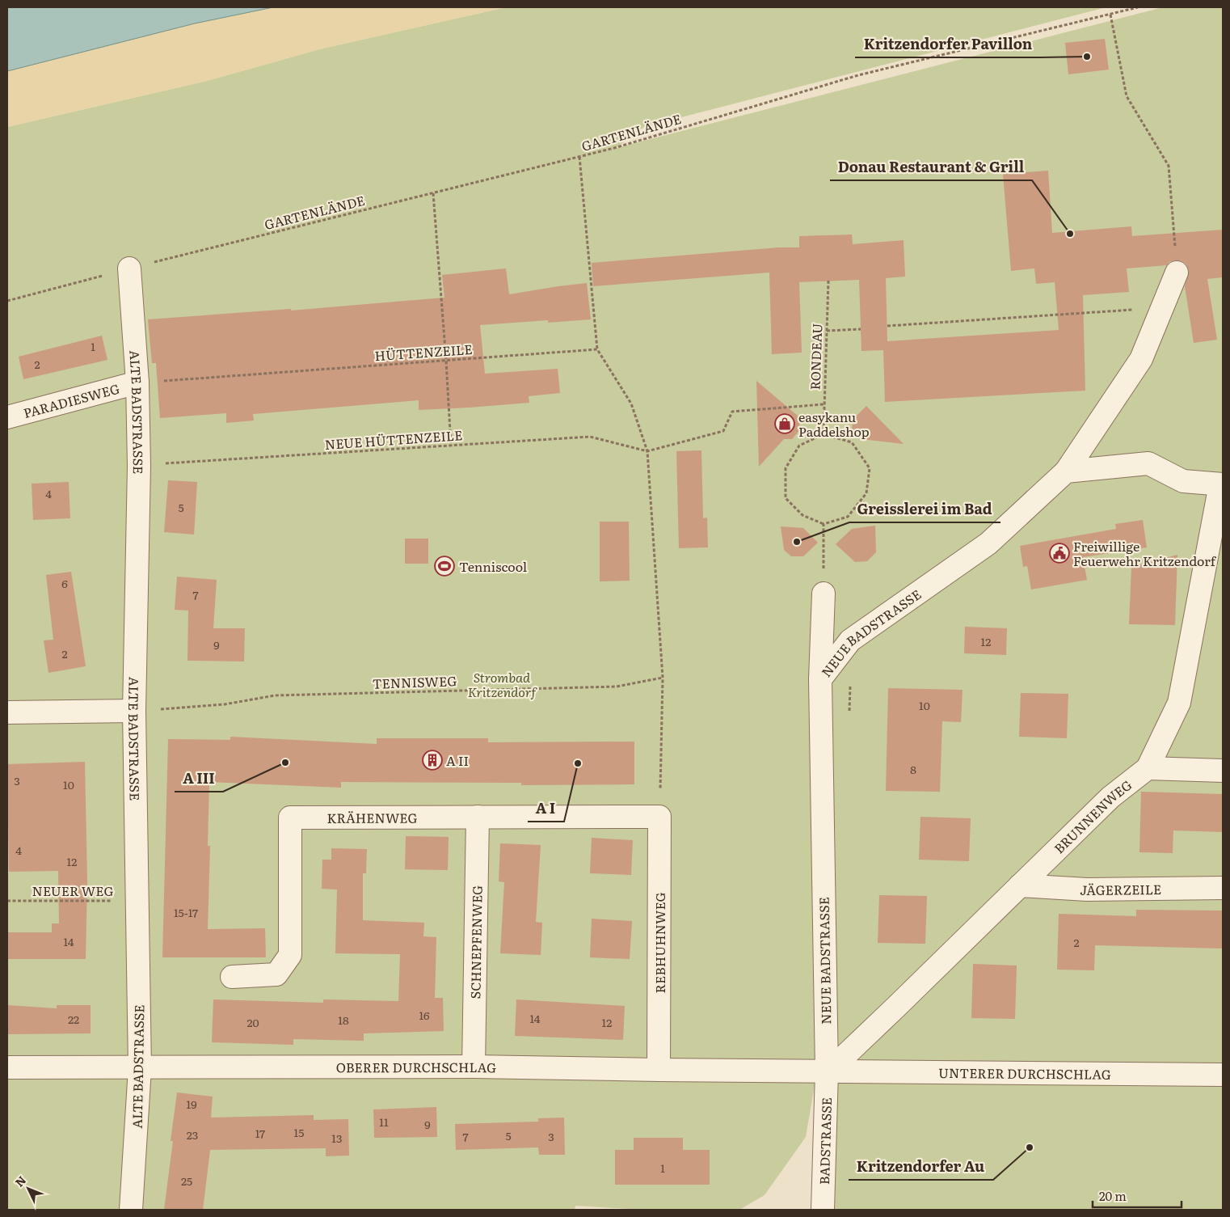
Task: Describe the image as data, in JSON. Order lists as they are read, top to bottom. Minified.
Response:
{"streets":{"street":["PARADIESWEG","ALTE BADSTRASSE","NEUE BADSTRASSE","BRUNNENWEG","KRÄHENWEG","JÄGERZEILE","SCHNEPFENWEG","REBHUHNWEG","OBERER DURCHSCHLAG","UNTERER DURCHSCHLAG","BADSTRASSE"],"path":["GARTENLÄNDE","HÜTTENZEILE","RONDEAU","NEUE HÜTTENZEILE","TENNISWEG","NEUER WEG"]},"crossings":[["GARTENLÄNDE","ALTE BADSTRASSE"],["HÜTTENZEILE","PARADIESWEG"],["HÜTTENZEILE","ALTE BADSTRASSE"],["PARADIESWEG","ALTE BADSTRASSE"],["ALTE BADSTRASSE","NEUE HÜTTENZEILE"],["ALTE BADSTRASSE","TENNISWEG"],["ALTE BADSTRASSE","NEUER WEG"],["ALTE BADSTRASSE","OBERER DURCHSCHLAG"],["NEUE BADSTRASSE","BRUNNENWEG"],["NEUE BADSTRASSE","OBERER DURCHSCHLAG"],["NEUE BADSTRASSE","UNTERER DURCHSCHLAG"],["NEUE BADSTRASSE","BADSTRASSE"],["BRUNNENWEG","JÄGERZEILE"],["BRUNNENWEG","OBERER DURCHSCHLAG"],["BRUNNENWEG","UNTERER DURCHSCHLAG"],["BRUNNENWEG","BADSTRASSE"],["KRÄHENWEG","SCHNEPFENWEG"],["KRÄHENWEG","REBHUHNWEG"],["SCHNEPFENWEG","OBERER DURCHSCHLAG"],["REBHUHNWEG","OBERER DURCHSCHLAG"],["OBERER DURCHSCHLAG","UNTERER DURCHSCHLAG"],["OBERER DURCHSCHLAG","BADSTRASSE"],["UNTERER DURCHSCHLAG","BADSTRASSE"]],"parks":["Strombad Kritzendorf"],"places":{"other":["Kritzendorfer Pavillon","Donau Restaurant & Grill","Greisslerei im Bad","A III","A I","Kritzendorfer Au"],"shop":["easykanu Paddelshop"],"public building":["Freiwillige Feuerwehr Kritzendorf"],"sports":["Tenniscool"],"building":["A II"]},"house_numbers":["1","2","4","5","6","7","12","9","2","10","8","3","10","4","12","15-17","14","2","16","14","22","18","20","12","19","11","9","15","17","23","5","7","3","13","1","25"],"scale_bar":"20 m","north":"top left"}
